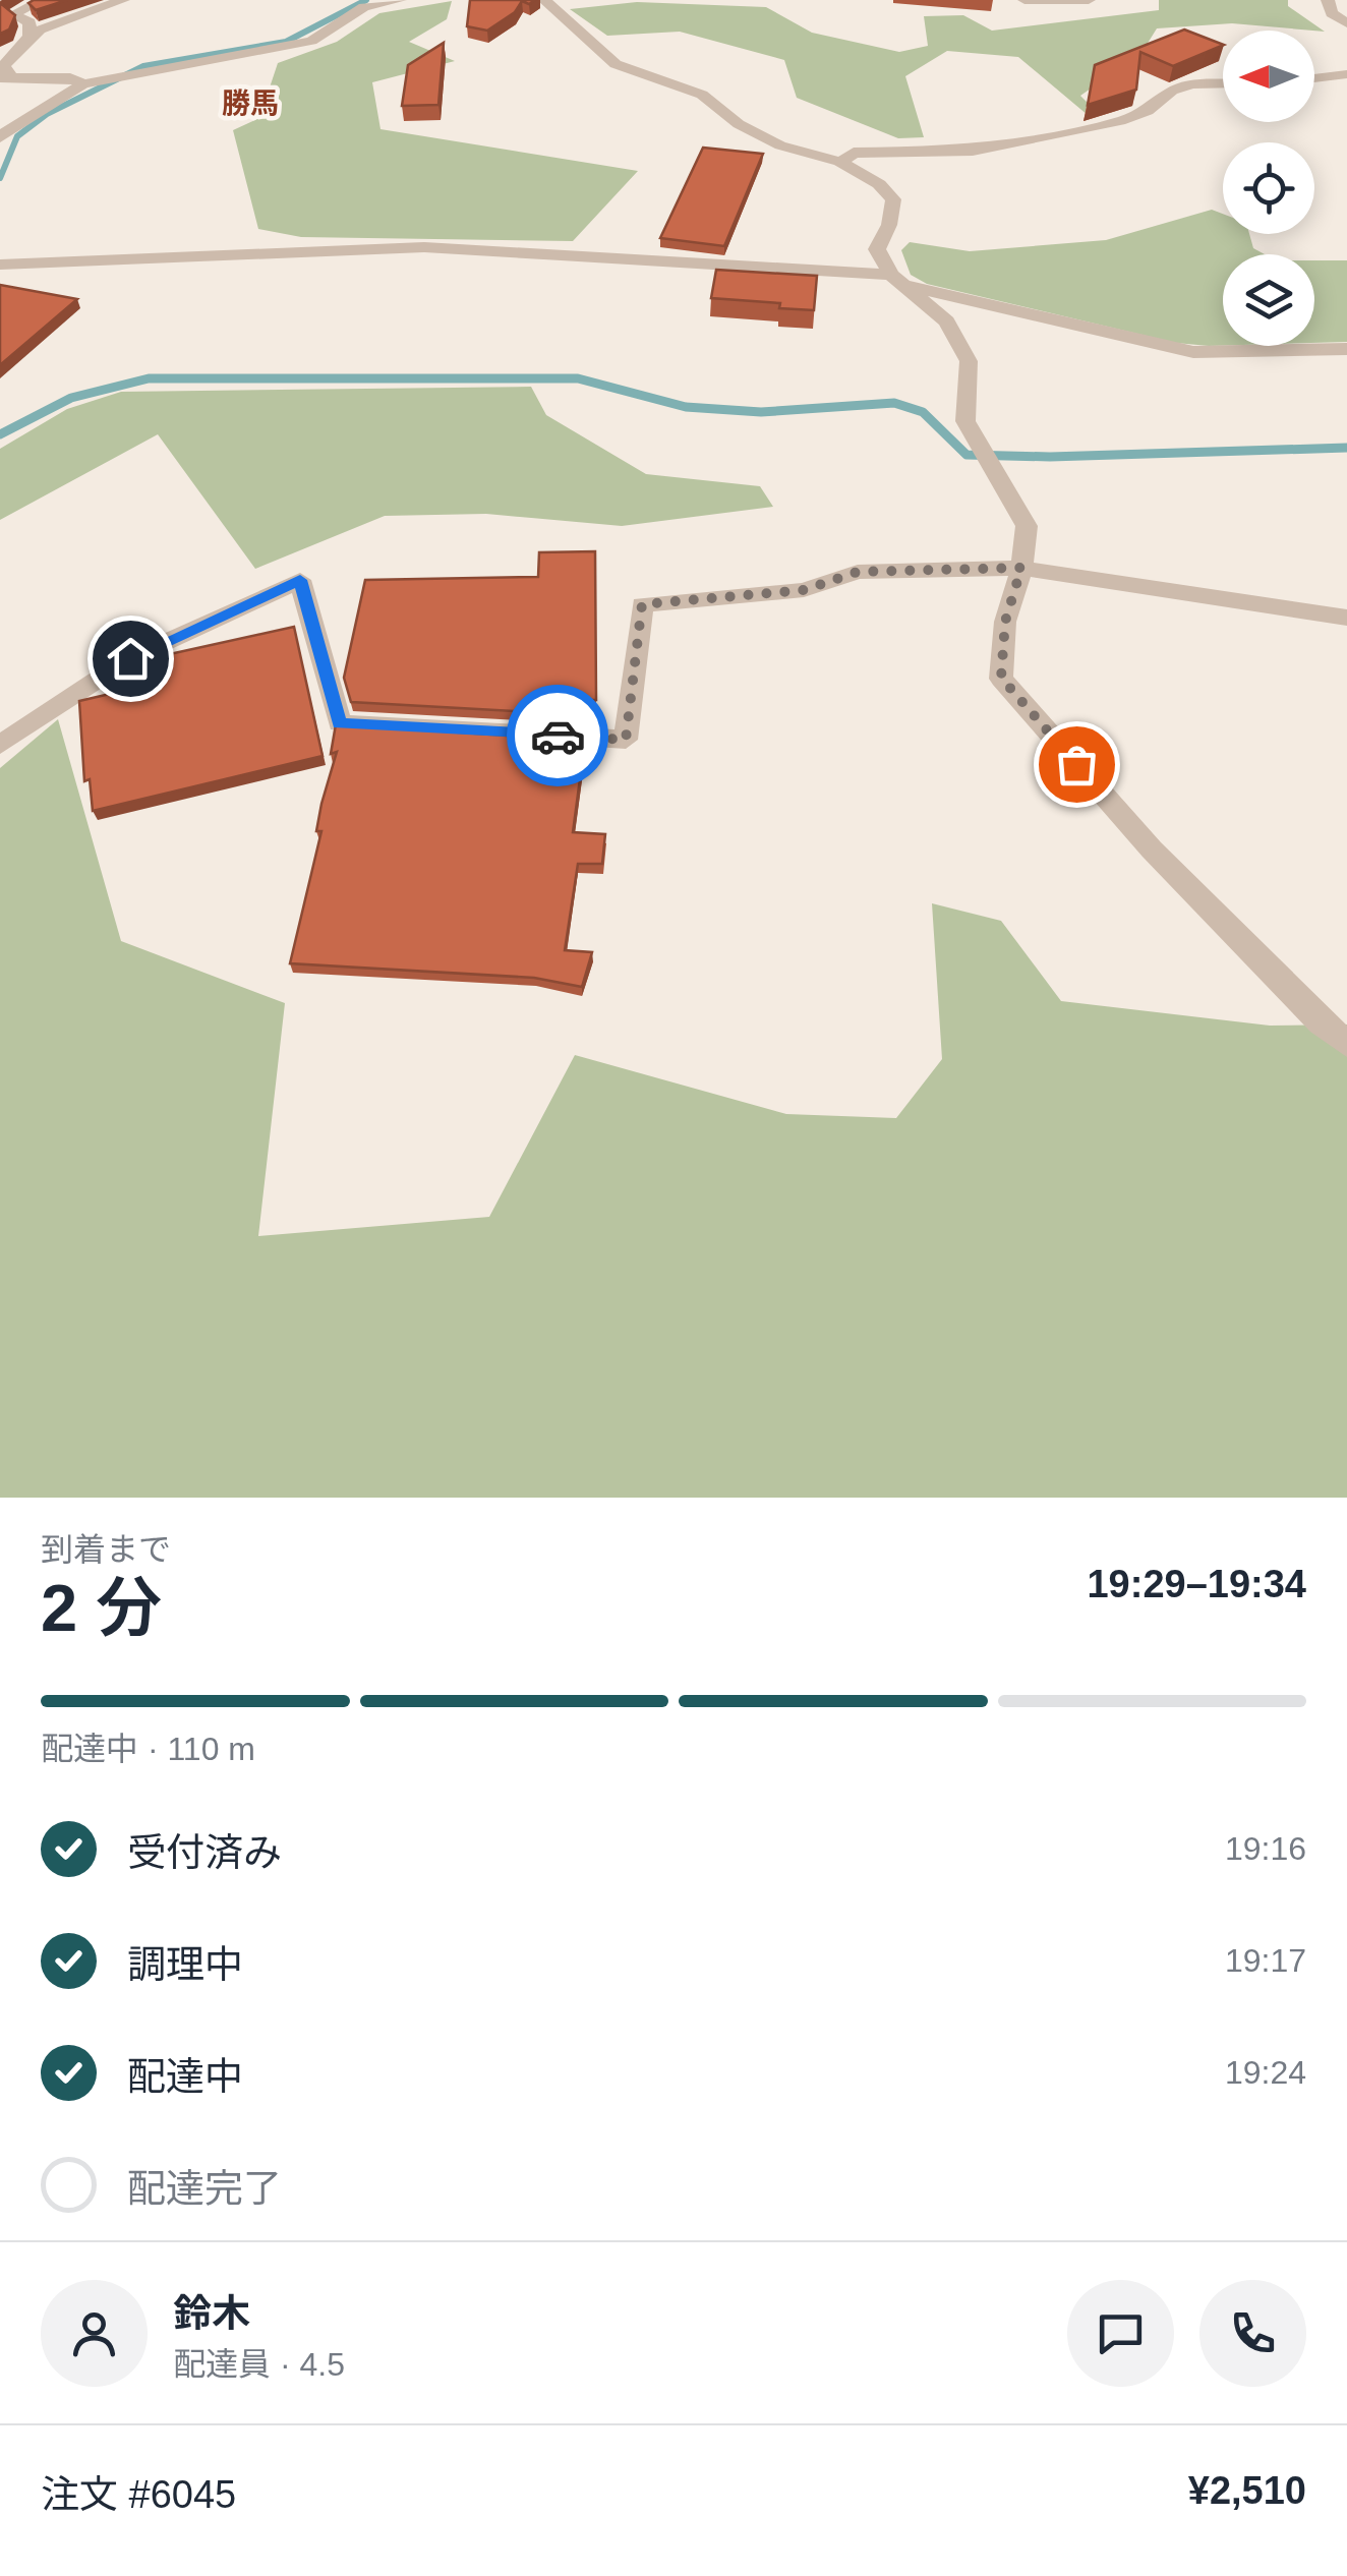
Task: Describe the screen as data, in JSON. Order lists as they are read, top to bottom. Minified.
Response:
{"districts":["勝馬"],"north":"left","page":{"heading":["2 分","到着まで","19:29–19:34"],"panel":["鈴木","配達員 · 4.5","注文 #6045","¥2,510"],"bar":"配達中 · 110 m","list":[["受付済み","19:16"],["調理中","19:17"],["配達中","19:24"],"配達完了"]}}
